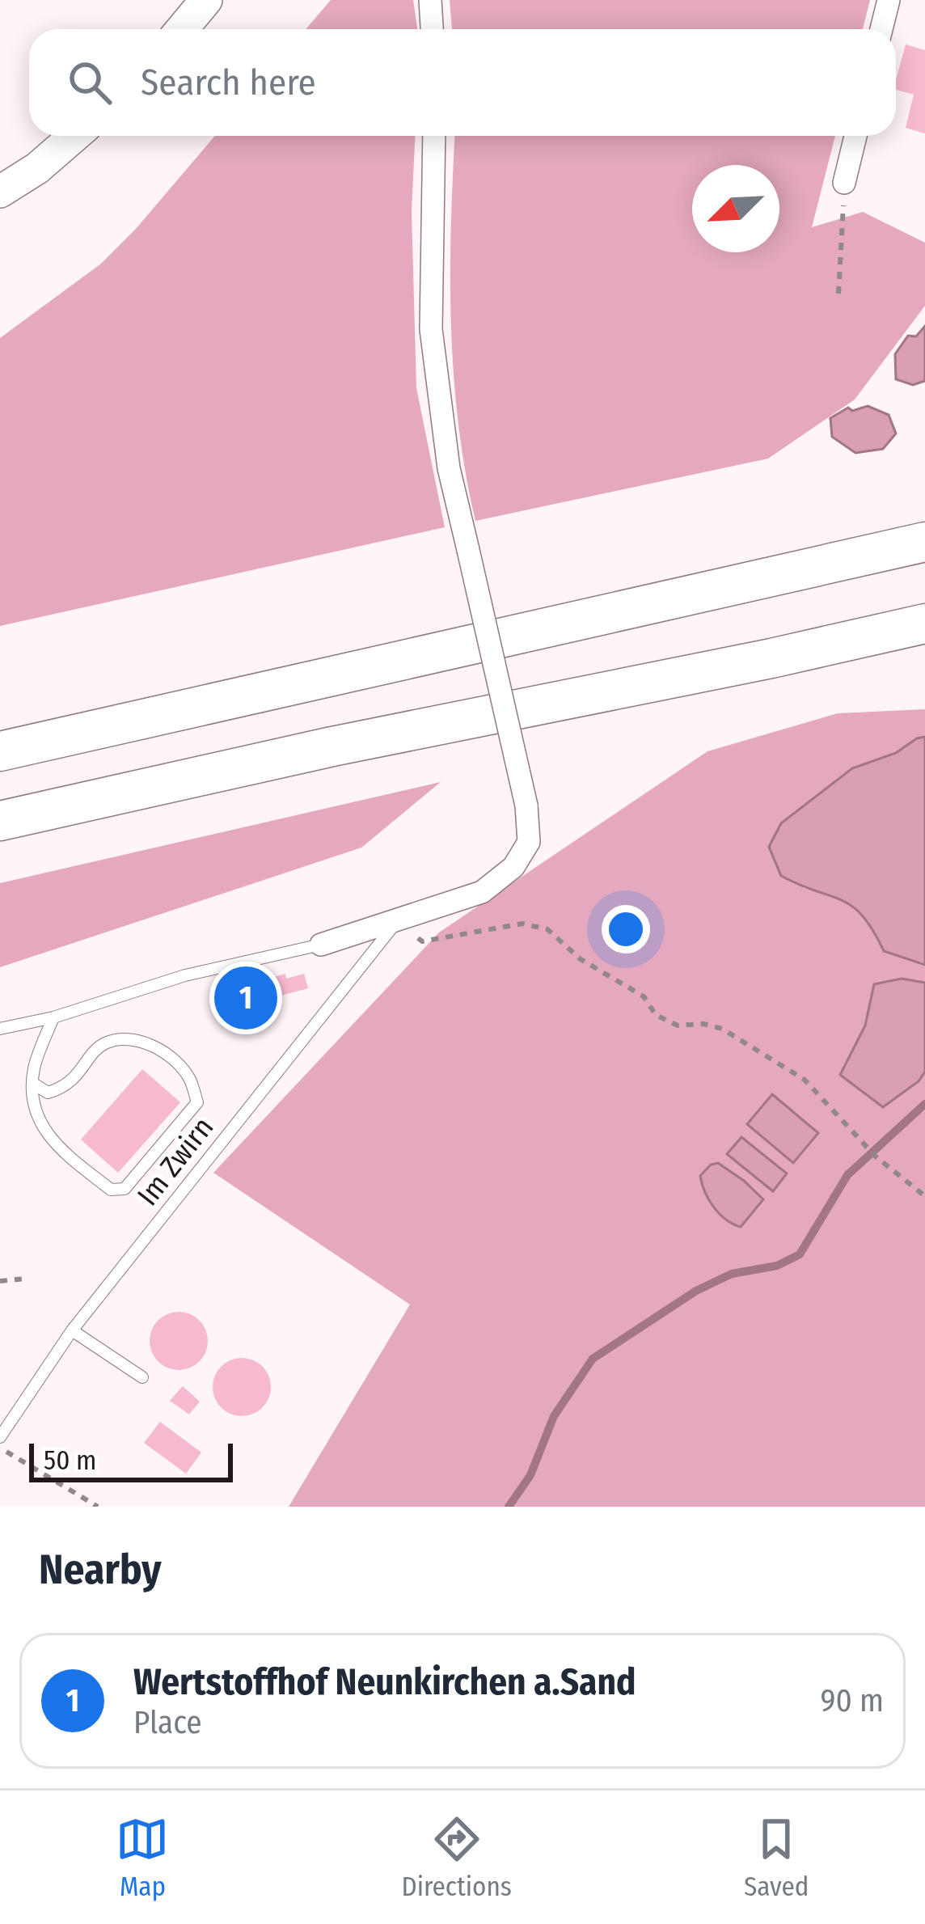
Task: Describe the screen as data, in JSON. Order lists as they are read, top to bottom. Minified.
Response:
{"streets":{"lane":["Im Zwirn"]},"scale_bar":"50 m","north":"bottom left","page":{"search":"Search here","pins":"1","scale":"50 m","heading":"Nearby","list":[{"mark":"1","name":"Wertstoffhof Neunkirchen a.Sand","note":"Place","value":"90 m"}],"nav":["Map","Directions","Saved"]}}
